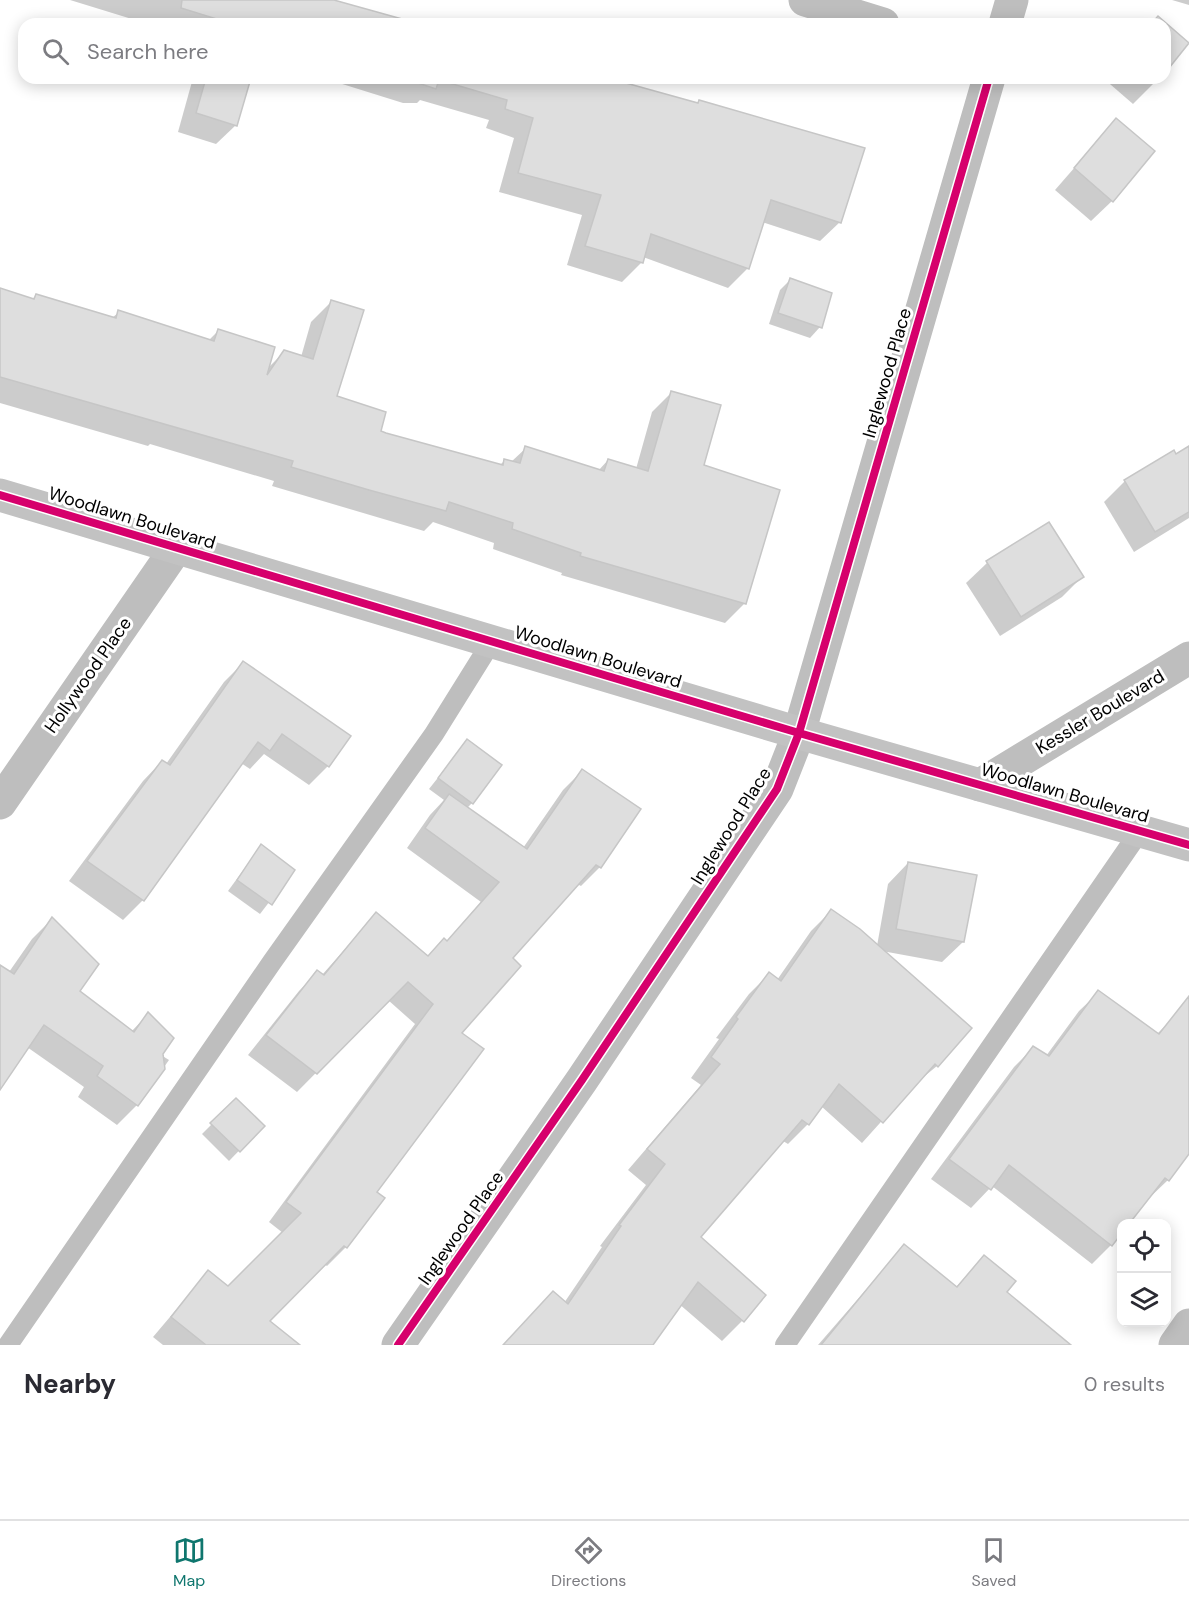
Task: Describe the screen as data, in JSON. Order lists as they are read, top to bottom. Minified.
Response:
{"streets":{"street":["Inglewood Place","Woodlawn Boulevard","Hollywood Place","Kessler Boulevard"]},"crossings":[["Inglewood Place","Woodlawn Boulevard"],["Woodlawn Boulevard","Hollywood Place"],["Woodlawn Boulevard","Kessler Boulevard"]],"page":{"search":"Search here","heading":["Nearby","0 results"],"nav":["Map","Directions","Saved"]}}
